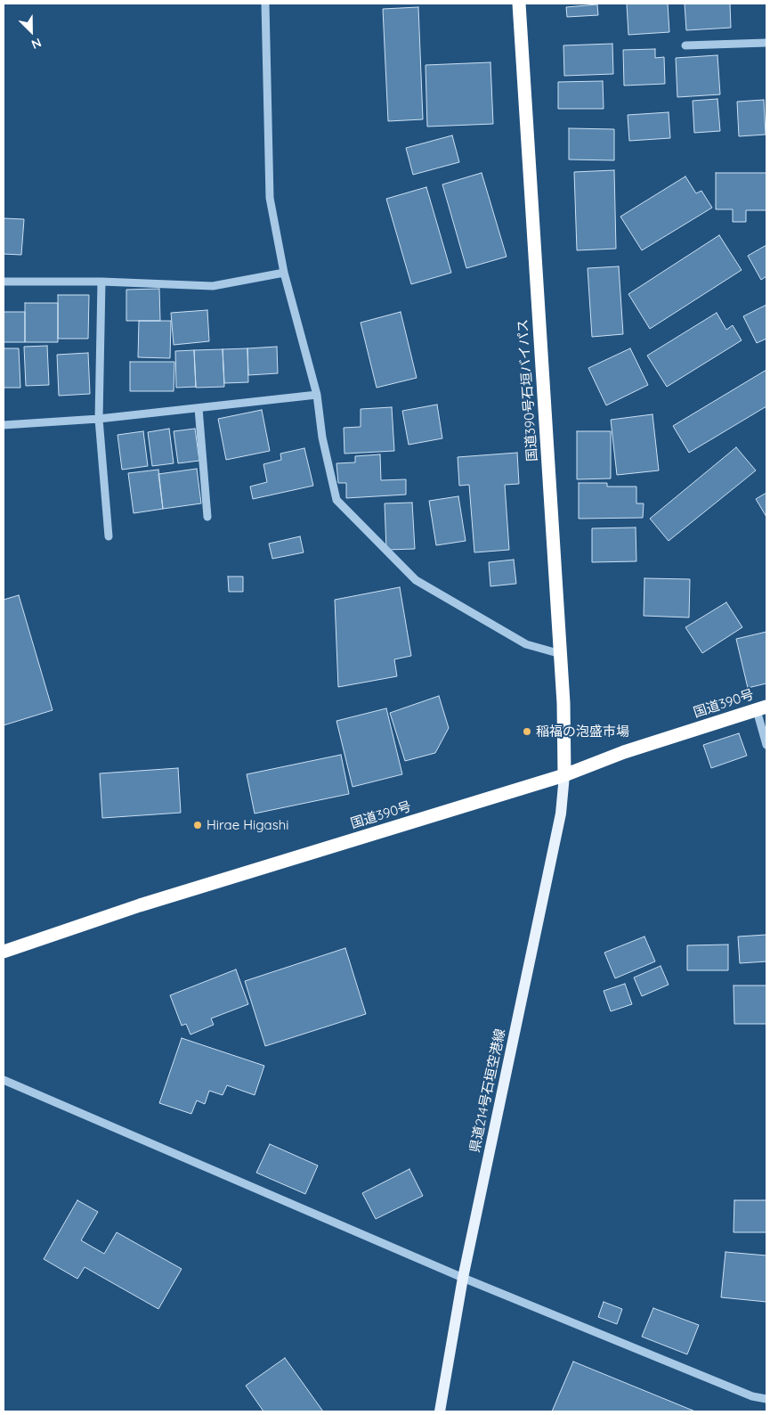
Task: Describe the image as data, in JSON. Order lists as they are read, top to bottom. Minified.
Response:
{"streets":{"highway":["国道390号石垣バイパス","国道390号"],"main road":["県道214号石垣空港線"]},"crossings":[["国道390号石垣バイパス","国道390号"],["国道390号石垣バイパス","県道214号石垣空港線"],["国道390号","県道214号石垣空港線"]],"places":["稲福の泡盛市場","Hirae Higashi"],"north":"bottom right"}
